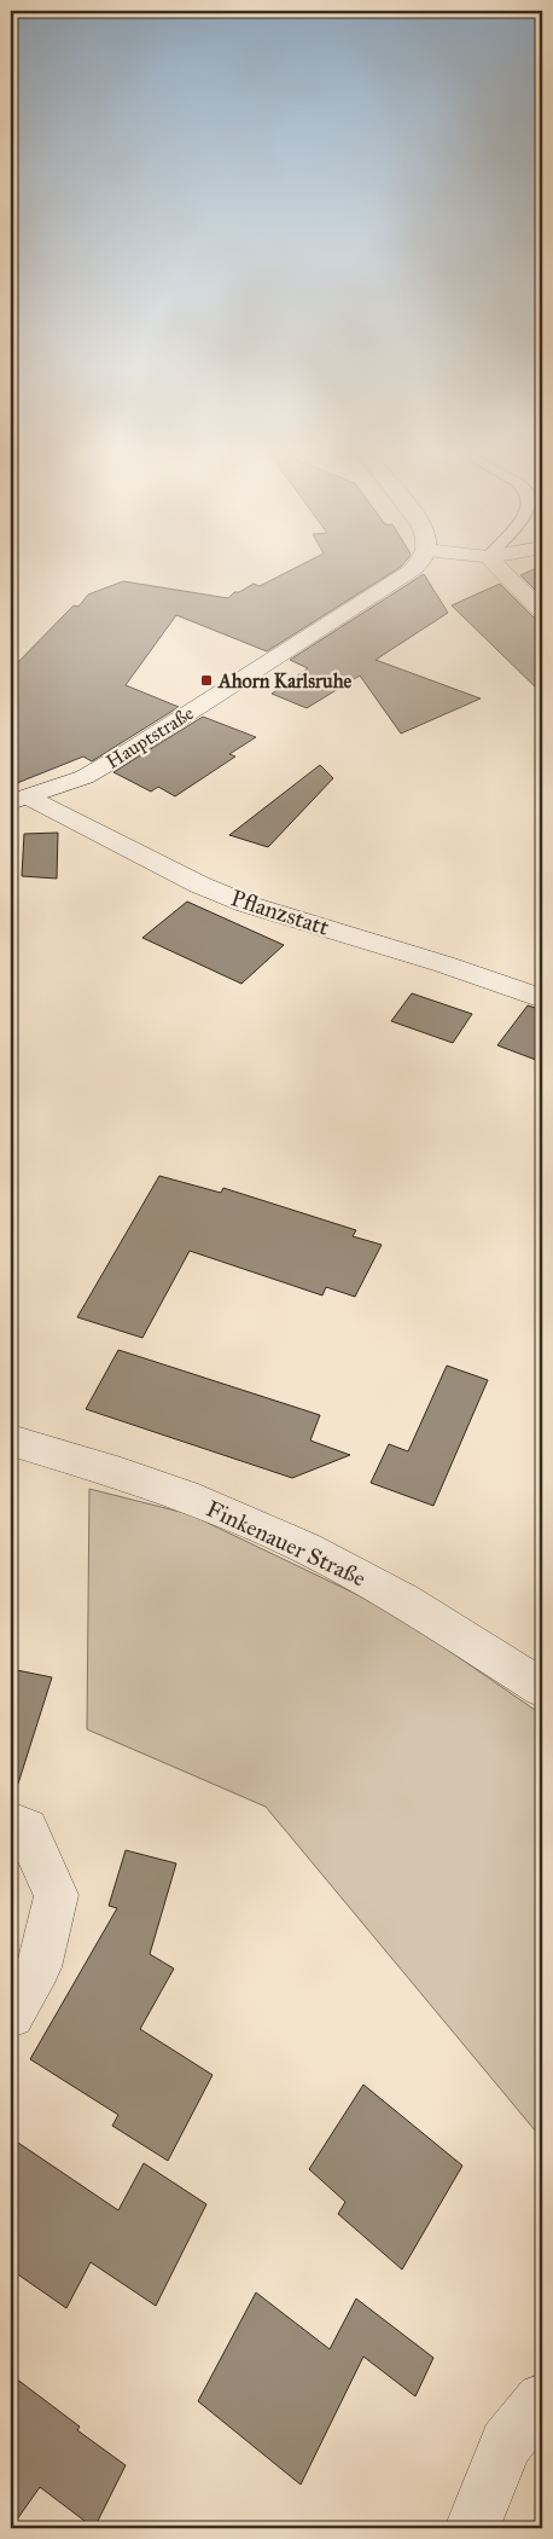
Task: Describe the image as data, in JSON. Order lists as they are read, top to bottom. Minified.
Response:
{"streets":{"street":["Hauptstraße","Pflanzstatt","Finkenauer Straße"]},"crossings":[["Hauptstraße","Pflanzstatt"]],"places":{"transit":["Ahorn Karlsruhe"]}}
